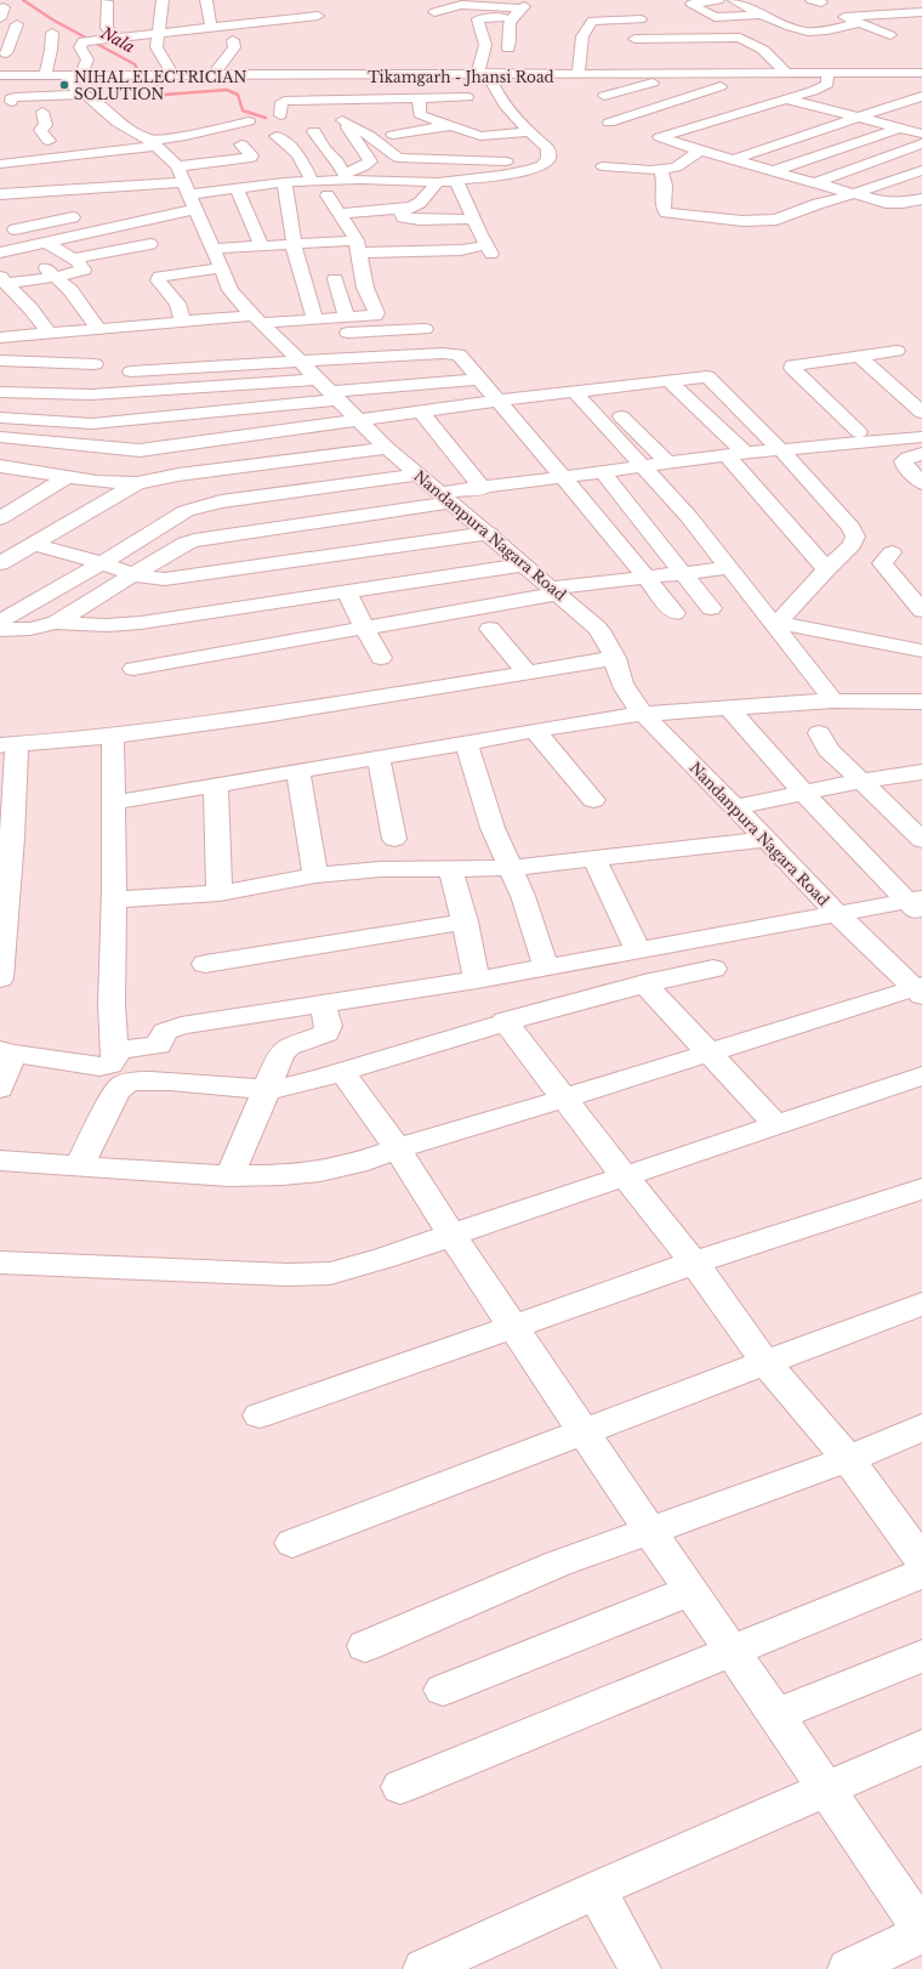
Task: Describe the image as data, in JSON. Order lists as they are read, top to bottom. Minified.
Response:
{"streets":{"street":["Tikamgarh - Jhansi Road","Nandanpura Nagara Road"]},"crossings":[["Tikamgarh - Jhansi Road","Nandanpura Nagara Road"]],"water":["Nala"],"places":["NIHAL ELECTRICIAN SOLUTION"]}
